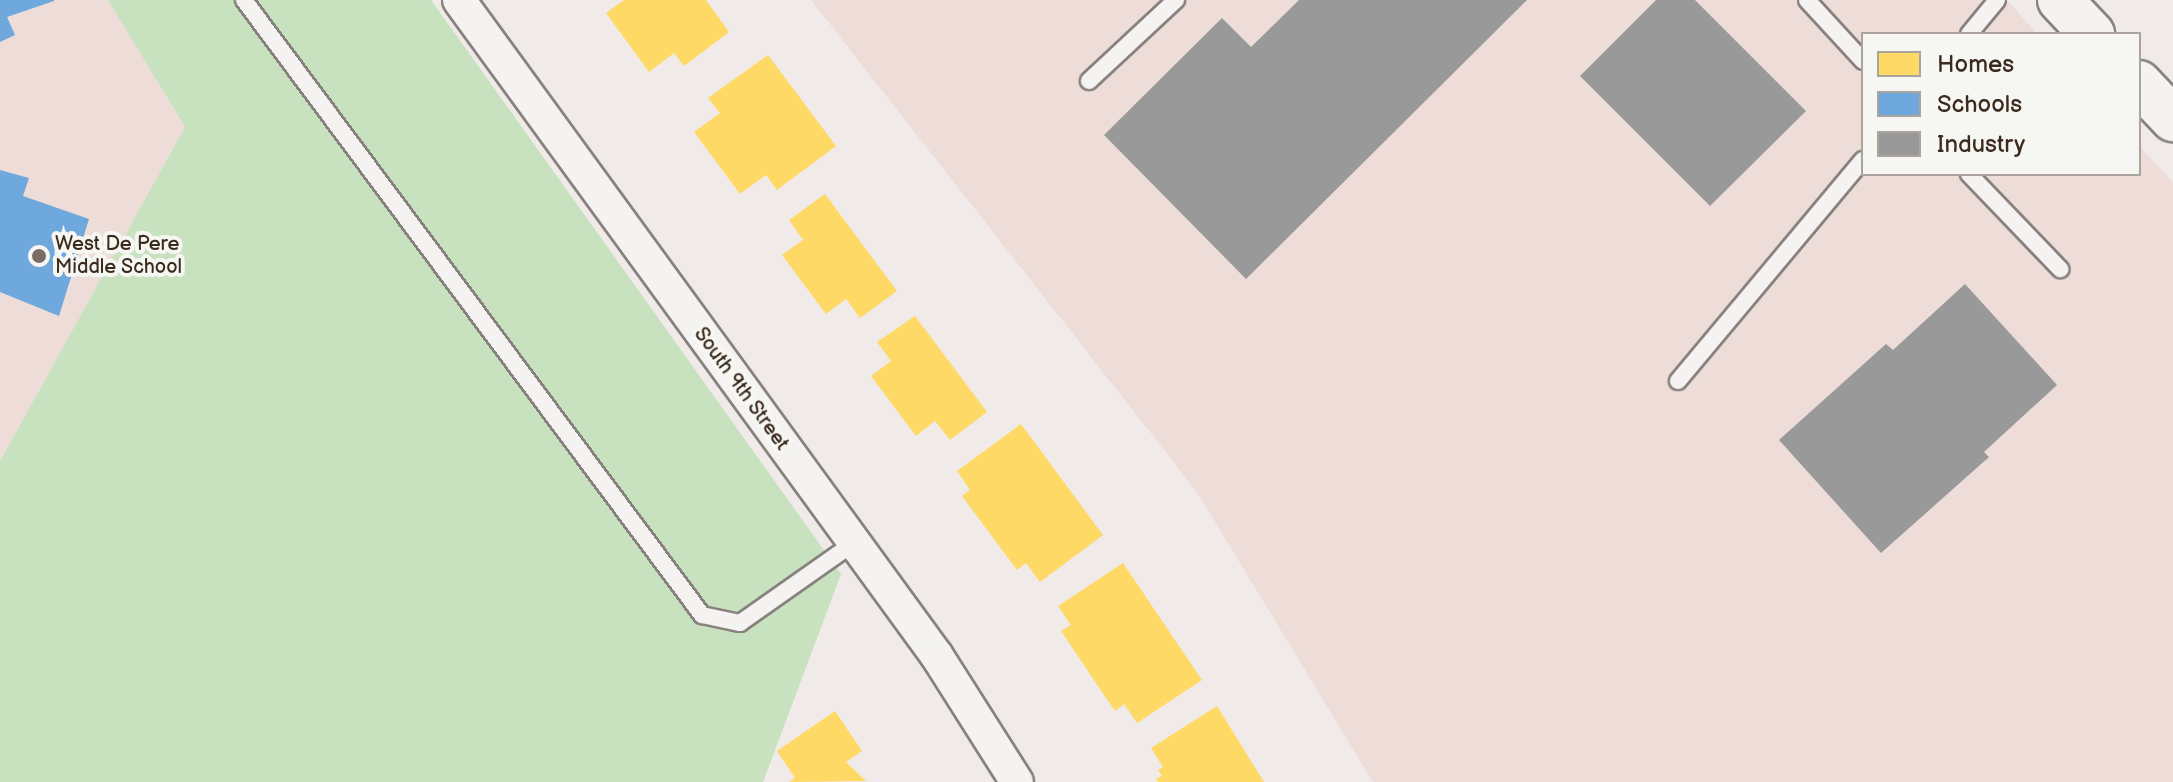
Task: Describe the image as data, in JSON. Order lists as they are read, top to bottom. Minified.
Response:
{"streets":{"street":["South 9th Street"]},"places":["West De Pere Middle School"],"legend":["Homes","Schools","Industry"]}
